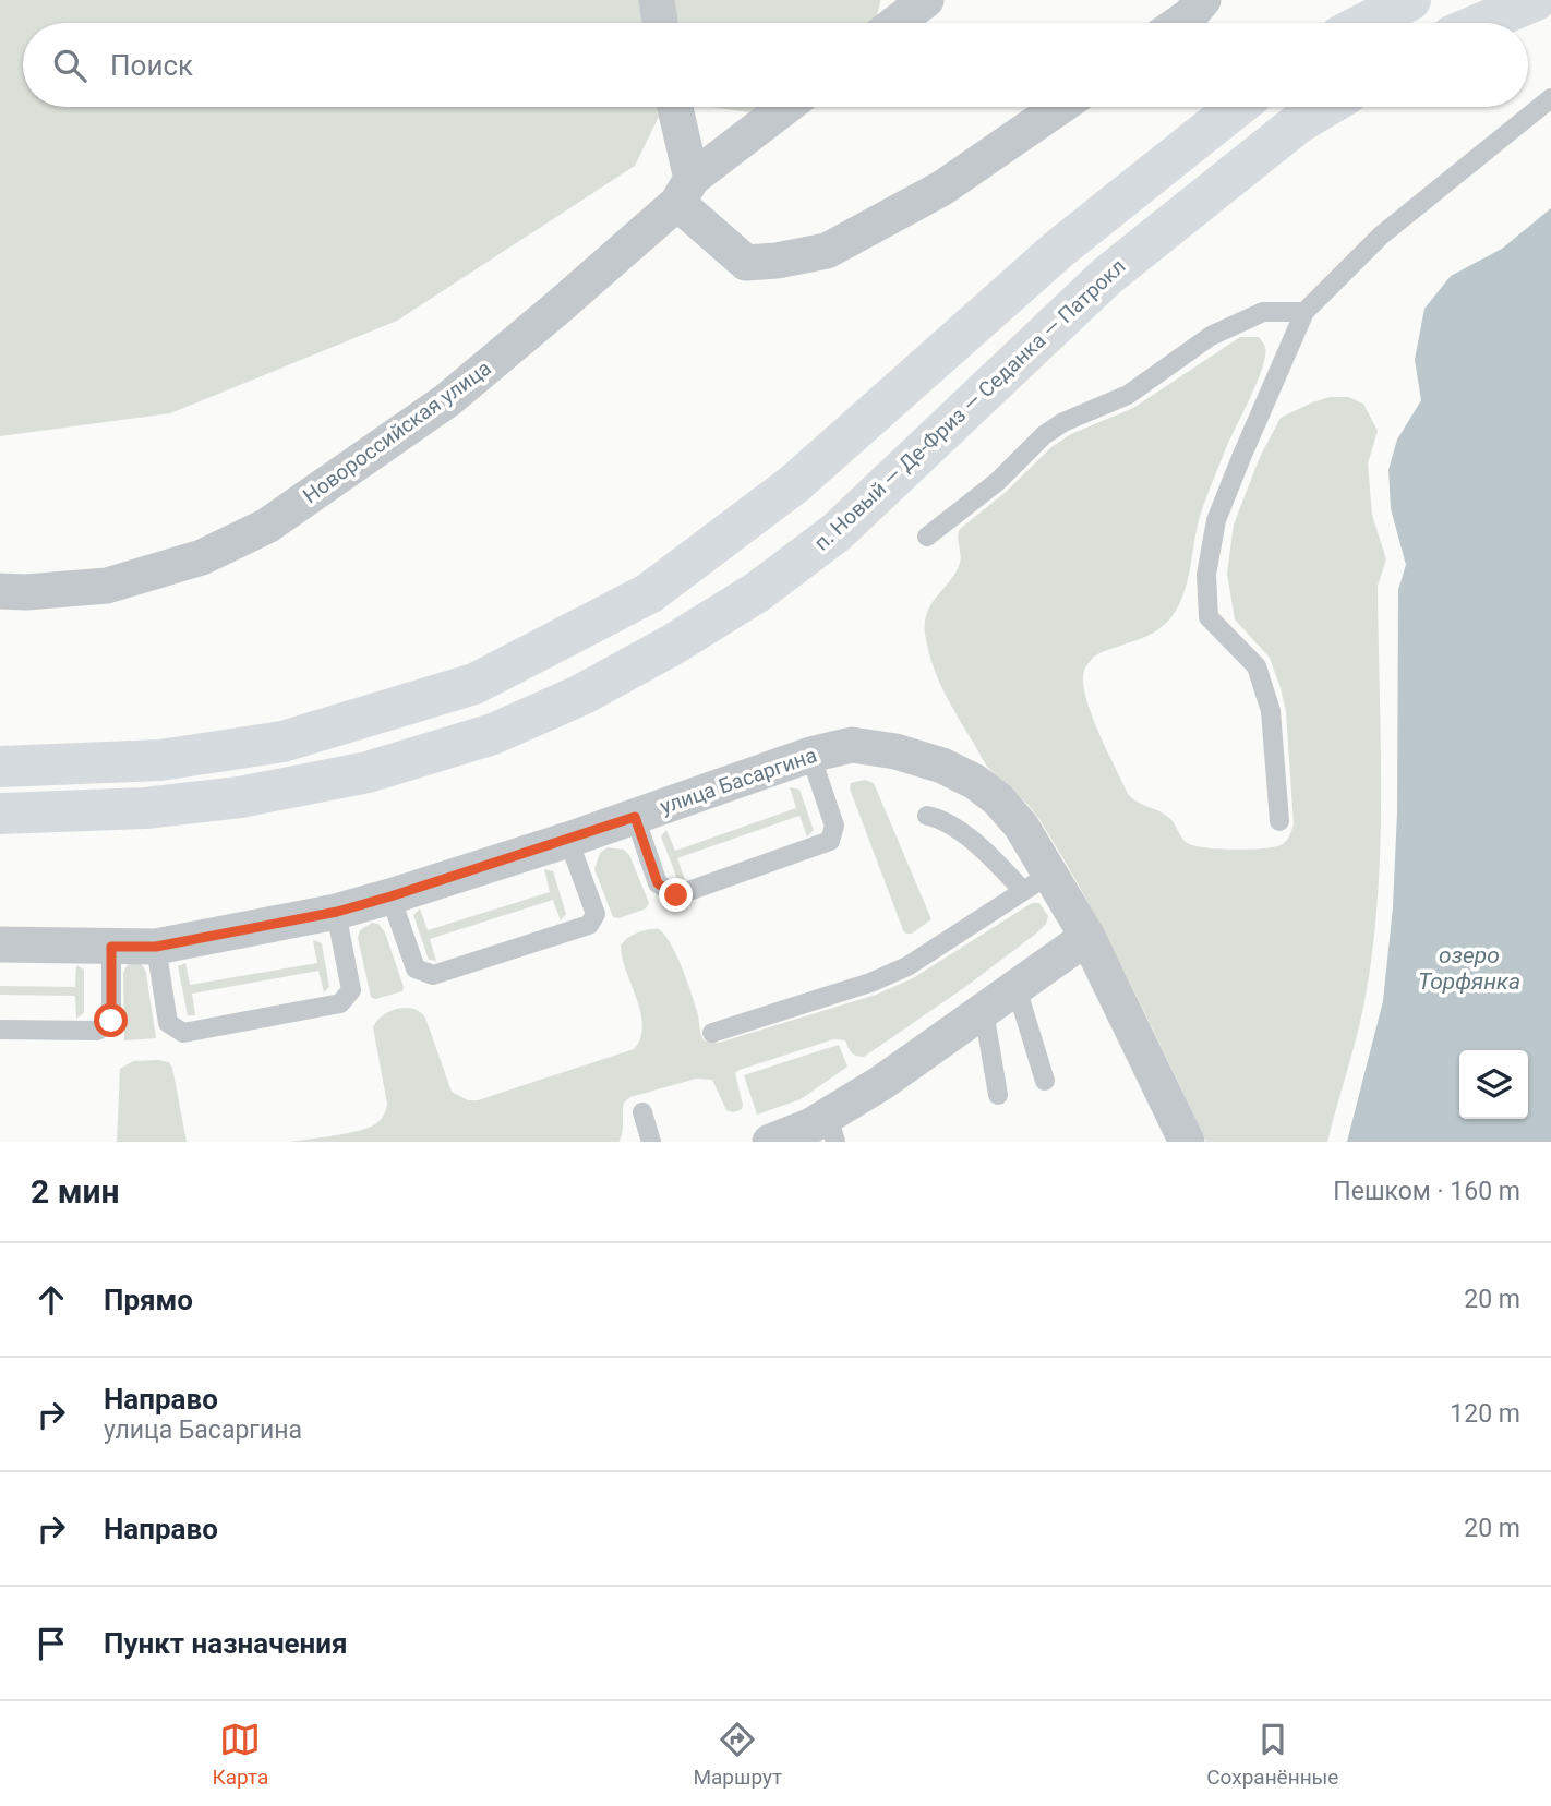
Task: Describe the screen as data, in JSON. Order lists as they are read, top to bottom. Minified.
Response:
{"streets":{"highway":["п. Новый — Де-Фриз — Седанка — Патрокл"],"street":["Новороссийская улица","улица Басаргина"]},"water":["озеро Торфянка"],"page":{"search":"Поиск","heading":["2 мин","Пешком · 160 m"],"list":[["Прямо","20 m"],["Направо","улица Басаргина","120 m"],["Направо","20 m"],"Пункт назначения"],"nav":["Карта","Маршрут","Сохранённые"]}}
